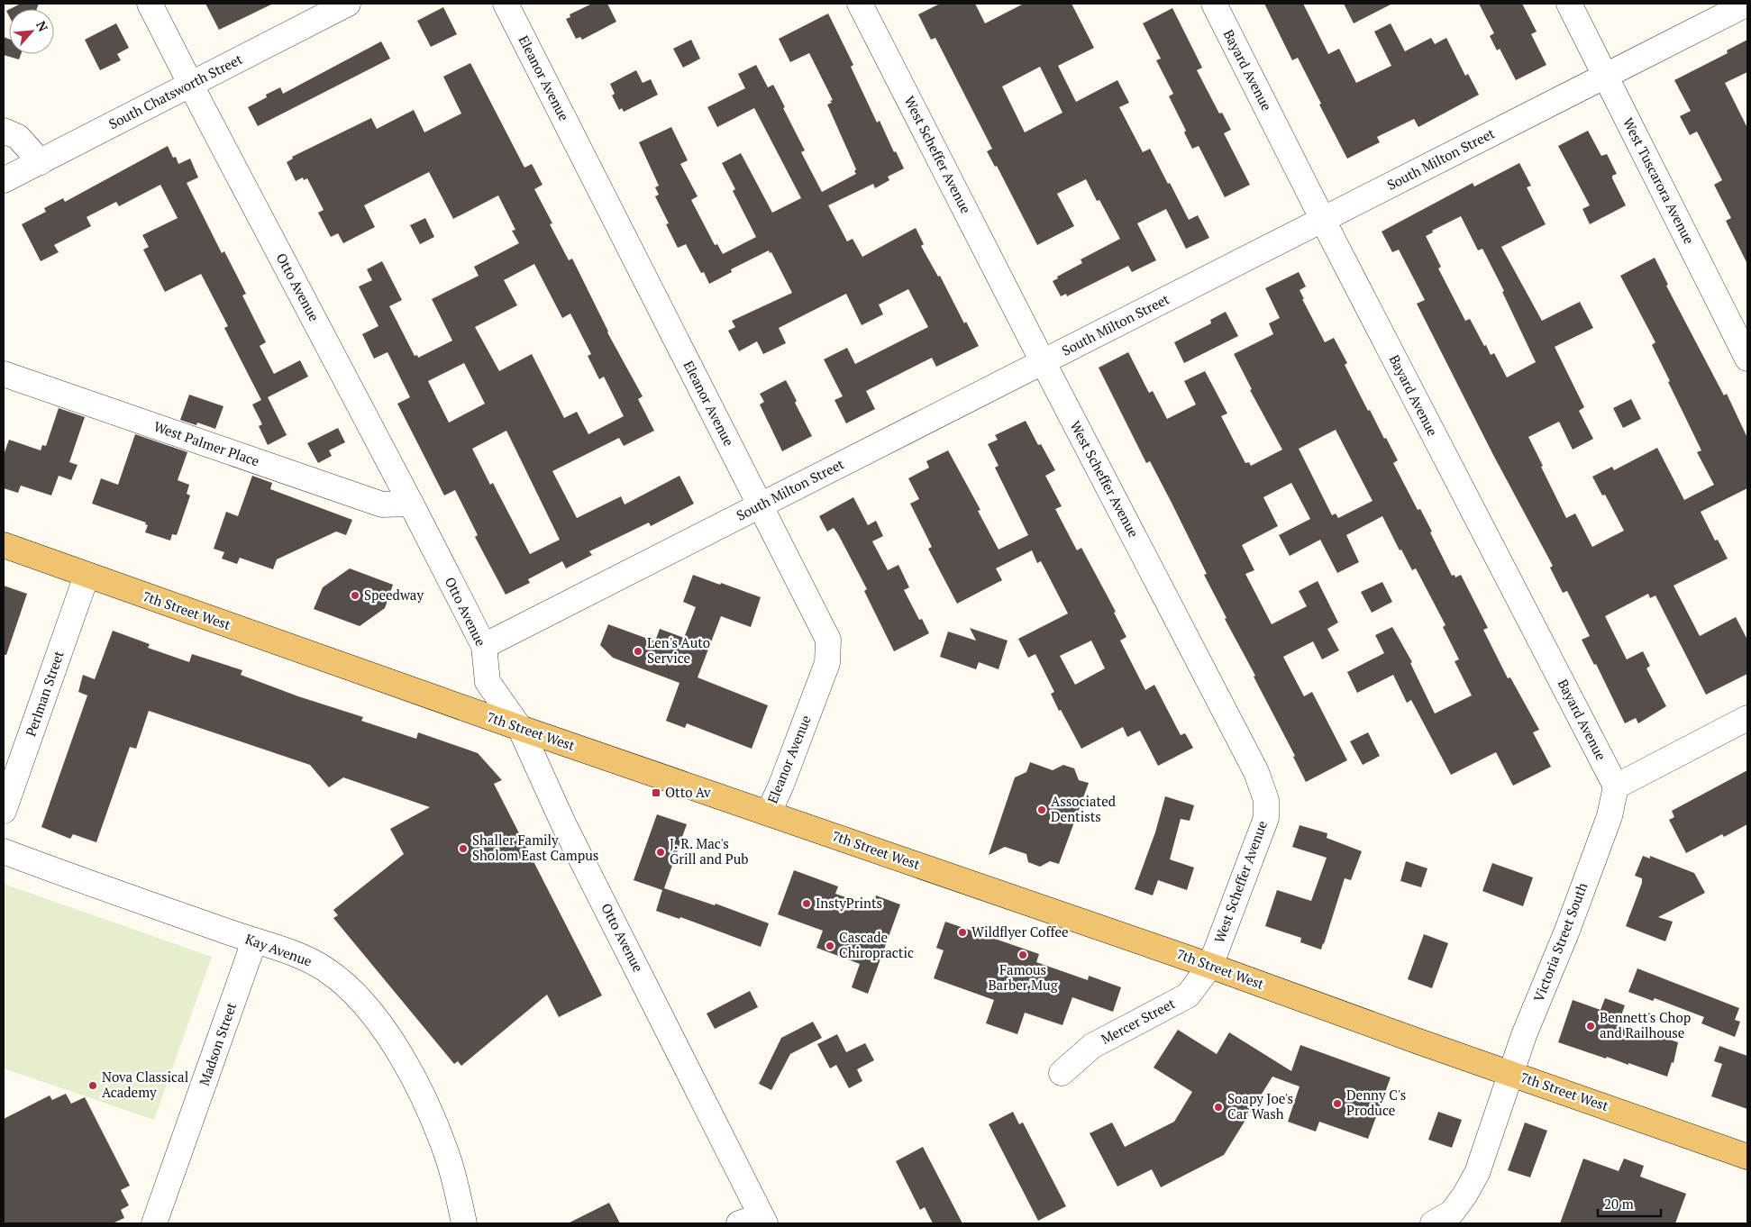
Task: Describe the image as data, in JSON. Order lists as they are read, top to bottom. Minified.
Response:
{"streets":{"main road":["7th Street West"],"street":["Bayard Avenue","Eleanor Avenue","South Chatsworth Street","West Scheffer Avenue","South Milton Street","West Tuscarora Avenue","Otto Avenue","West Palmer Place","Perlman Street","Victoria Street South","Kay Avenue","Mercer Street","Madson Street"]},"crossings":[["Bayard Avenue","South Milton Street"],["Bayard Avenue","Victoria Street South"],["Eleanor Avenue","South Milton Street"],["Eleanor Avenue","7th Street West"],["South Chatsworth Street","Otto Avenue"],["West Scheffer Avenue","South Milton Street"],["West Scheffer Avenue","7th Street West"],["West Scheffer Avenue","Mercer Street"],["South Milton Street","West Tuscarora Avenue"],["South Milton Street","Otto Avenue"],["Otto Avenue","West Palmer Place"],["Otto Avenue","7th Street West"],["7th Street West","Perlman Street"],["7th Street West","Victoria Street South"],["7th Street West","Mercer Street"],["Kay Avenue","Madson Street"]],"places":{"other":["Speedway","Len's Auto Service","Associated Dentists","Shaller Family Sholom East Campus","J. R. Mac's Grill and Pub","InstyPrints","Wildflyer Coffee","Cascade Chiropractic","Famous Barber Mug","Bennett's Chop and Railhouse","Nova Classical Academy","Denny C's Produce","Soapy Joe's Car Wash"],"transit":["Otto Av"]},"scale_bar":"20 m","north":"top right"}
